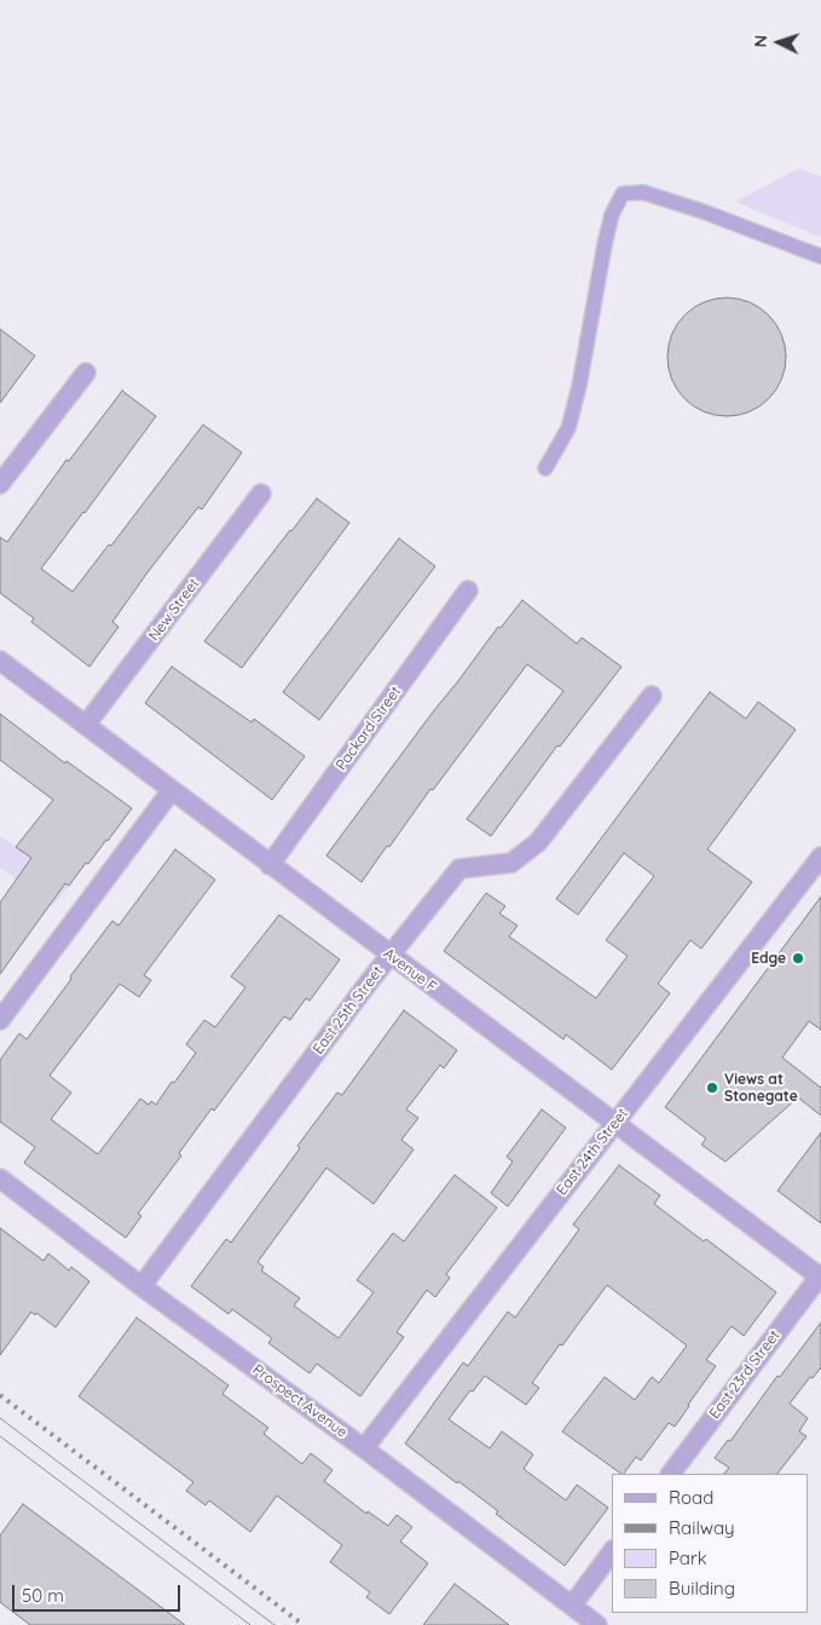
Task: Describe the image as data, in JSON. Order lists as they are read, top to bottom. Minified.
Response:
{"streets":{"street":["New Street","Packard Street","Avenue F","East 25th Street","East 24th Street","East 23rd Street","Prospect Avenue"]},"crossings":[["New Street","Avenue F"],["Packard Street","Avenue F"],["Avenue F","East 25th Street"],["Avenue F","East 24th Street"],["Avenue F","East 23rd Street"],["East 25th Street","Prospect Avenue"],["East 24th Street","Prospect Avenue"]],"places":["Edge","Views at Stonegate"],"legend":["Road","Railway","Park","Building"],"scale_bar":"50 m","north":"left"}
